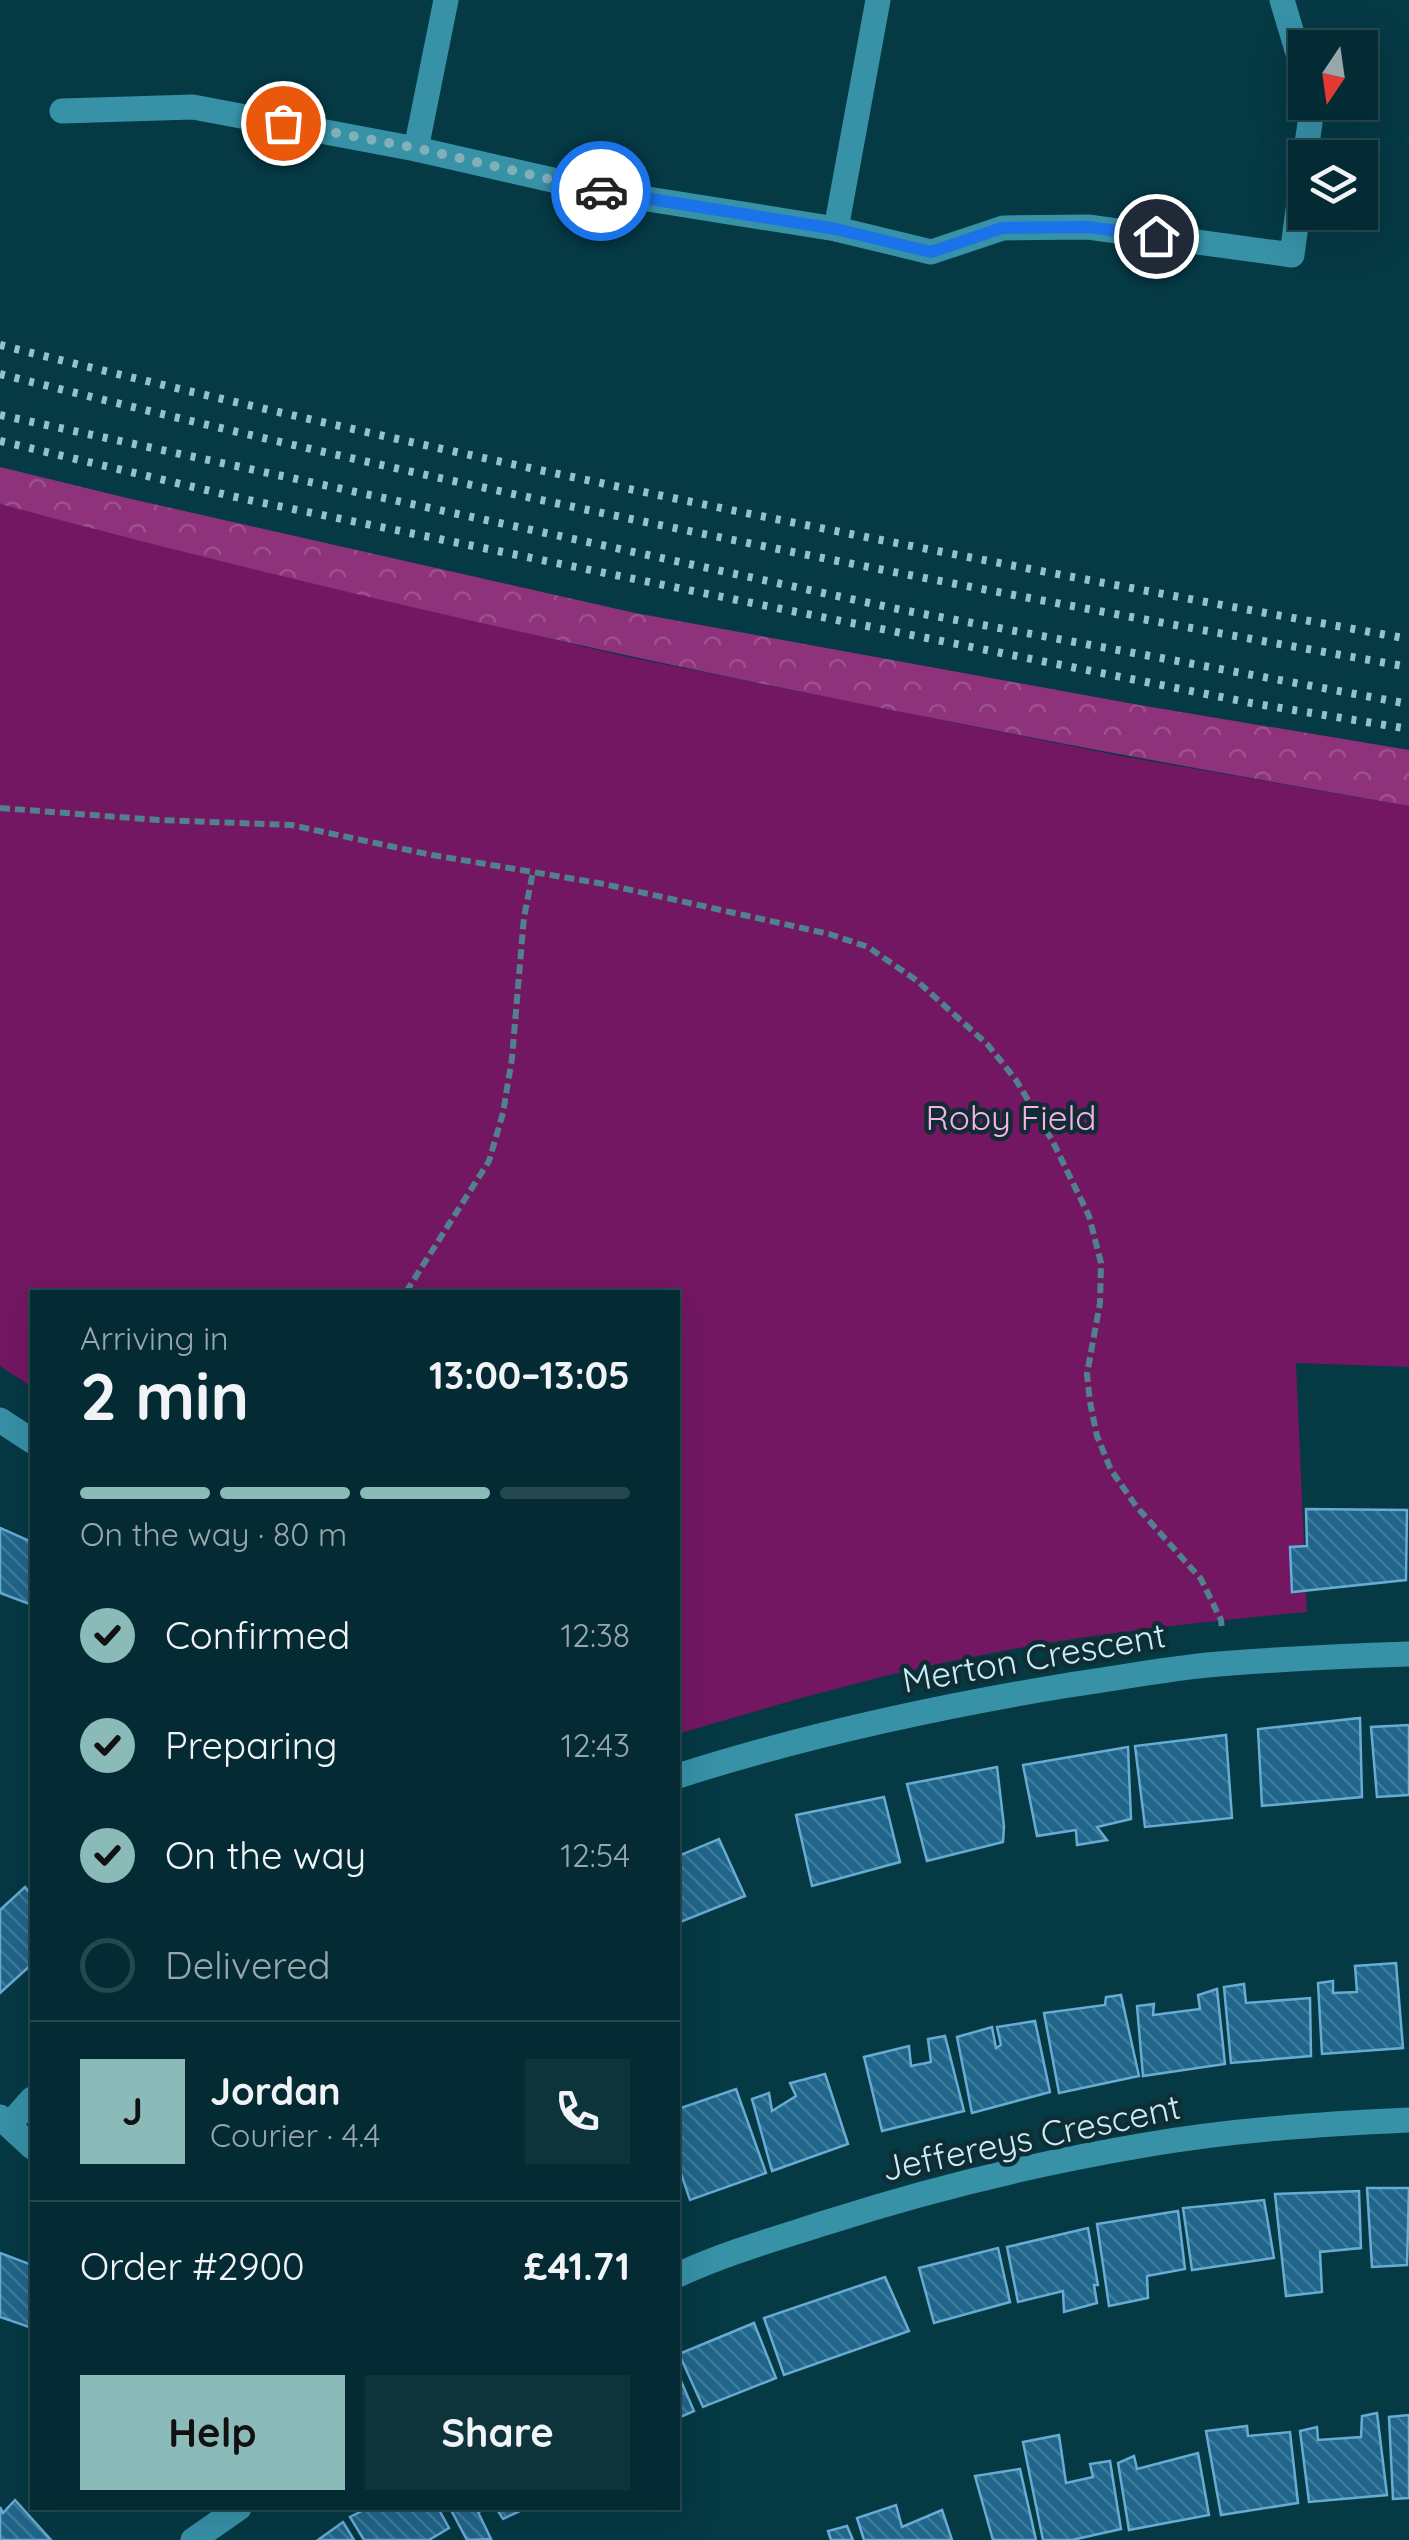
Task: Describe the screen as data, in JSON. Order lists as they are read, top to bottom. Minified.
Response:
{"streets":{"street":["Merton Crescent","Jeffereys Crescent"]},"parks":["Roby Field"],"north":"bottom","page":{"heading":["2 min","Arriving in","13:00–13:05"],"panel":["Jordan","Courier · 4.4","Order #2900","£41.71"],"bar":"On the way · 80 m","list":[["Confirmed","12:38"],["Preparing","12:43"],["On the way","12:54"],"Delivered"],"round":"J","buttons":["Help","Share"]}}
